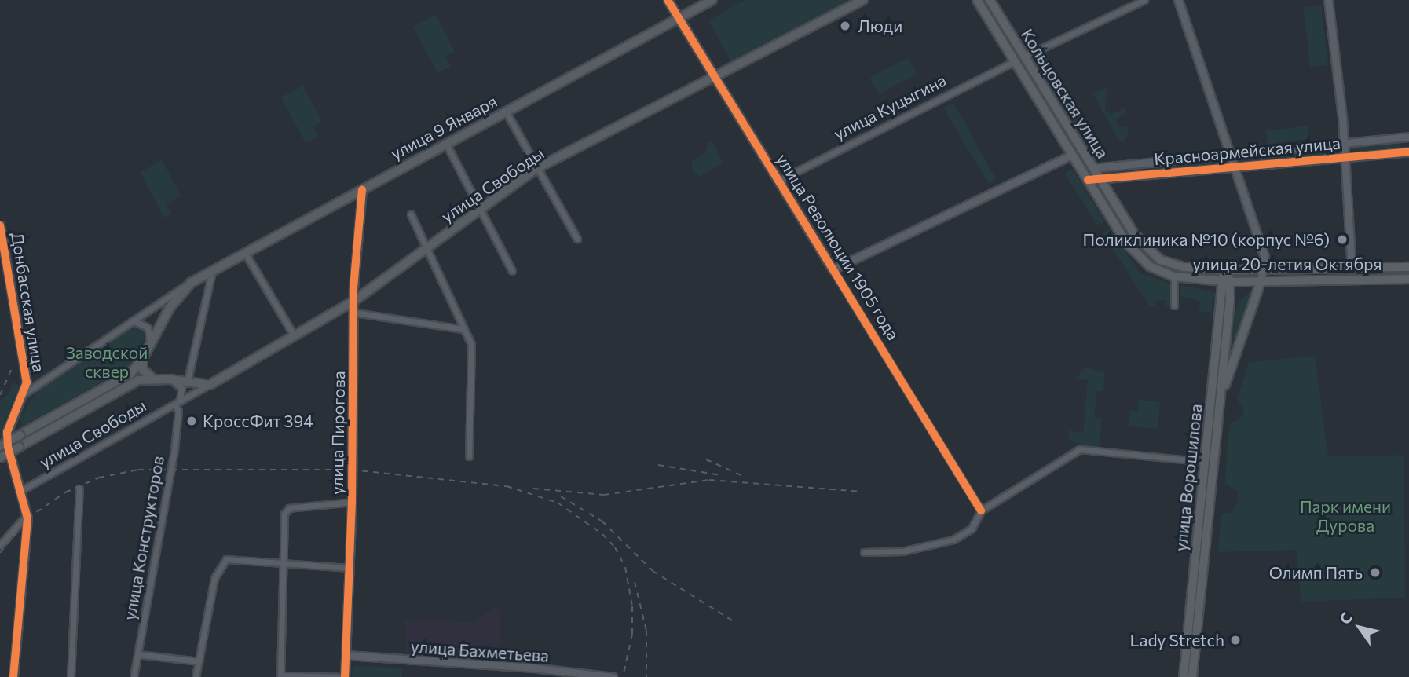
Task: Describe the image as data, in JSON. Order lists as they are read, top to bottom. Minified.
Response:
{"streets":{"main road":["Кольцовская улица","улица 9 Января","улица Свободы","улица 20-летия Октября","улица Ворошилова"],"street":["улица Куцыгина","Красноармейская улица","улица Революции 1905 года","Донбасская улица","улица Пирогова","улица Конструкторов","улица Бахметьева"]},"crossings":[["Кольцовская улица","улица Куцыгина"],["Кольцовская улица","Красноармейская улица"],["Кольцовская улица","улица 20-летия Октября"],["улица Куцыгина","улица Революции 1905 года"],["улица 9 Января","улица Революции 1905 года"],["улица 9 Января","Донбасская улица"],["улица 9 Января","улица Пирогова"],["улица Свободы","улица Революции 1905 года"],["улица Свободы","улица Пирогова"],["улица Свободы","улица Конструкторов"],["улица 20-летия Октября","улица Ворошилова"],["улица Пирогова","улица Бахметьева"]],"parks":["Заводской сквер","Парк имени Дурова"],"places":["Люди","Поликлиника №10 (корпус №6)","КроссФит 394","Олимп Пять","Lady Stretch"],"north":"top left"}
